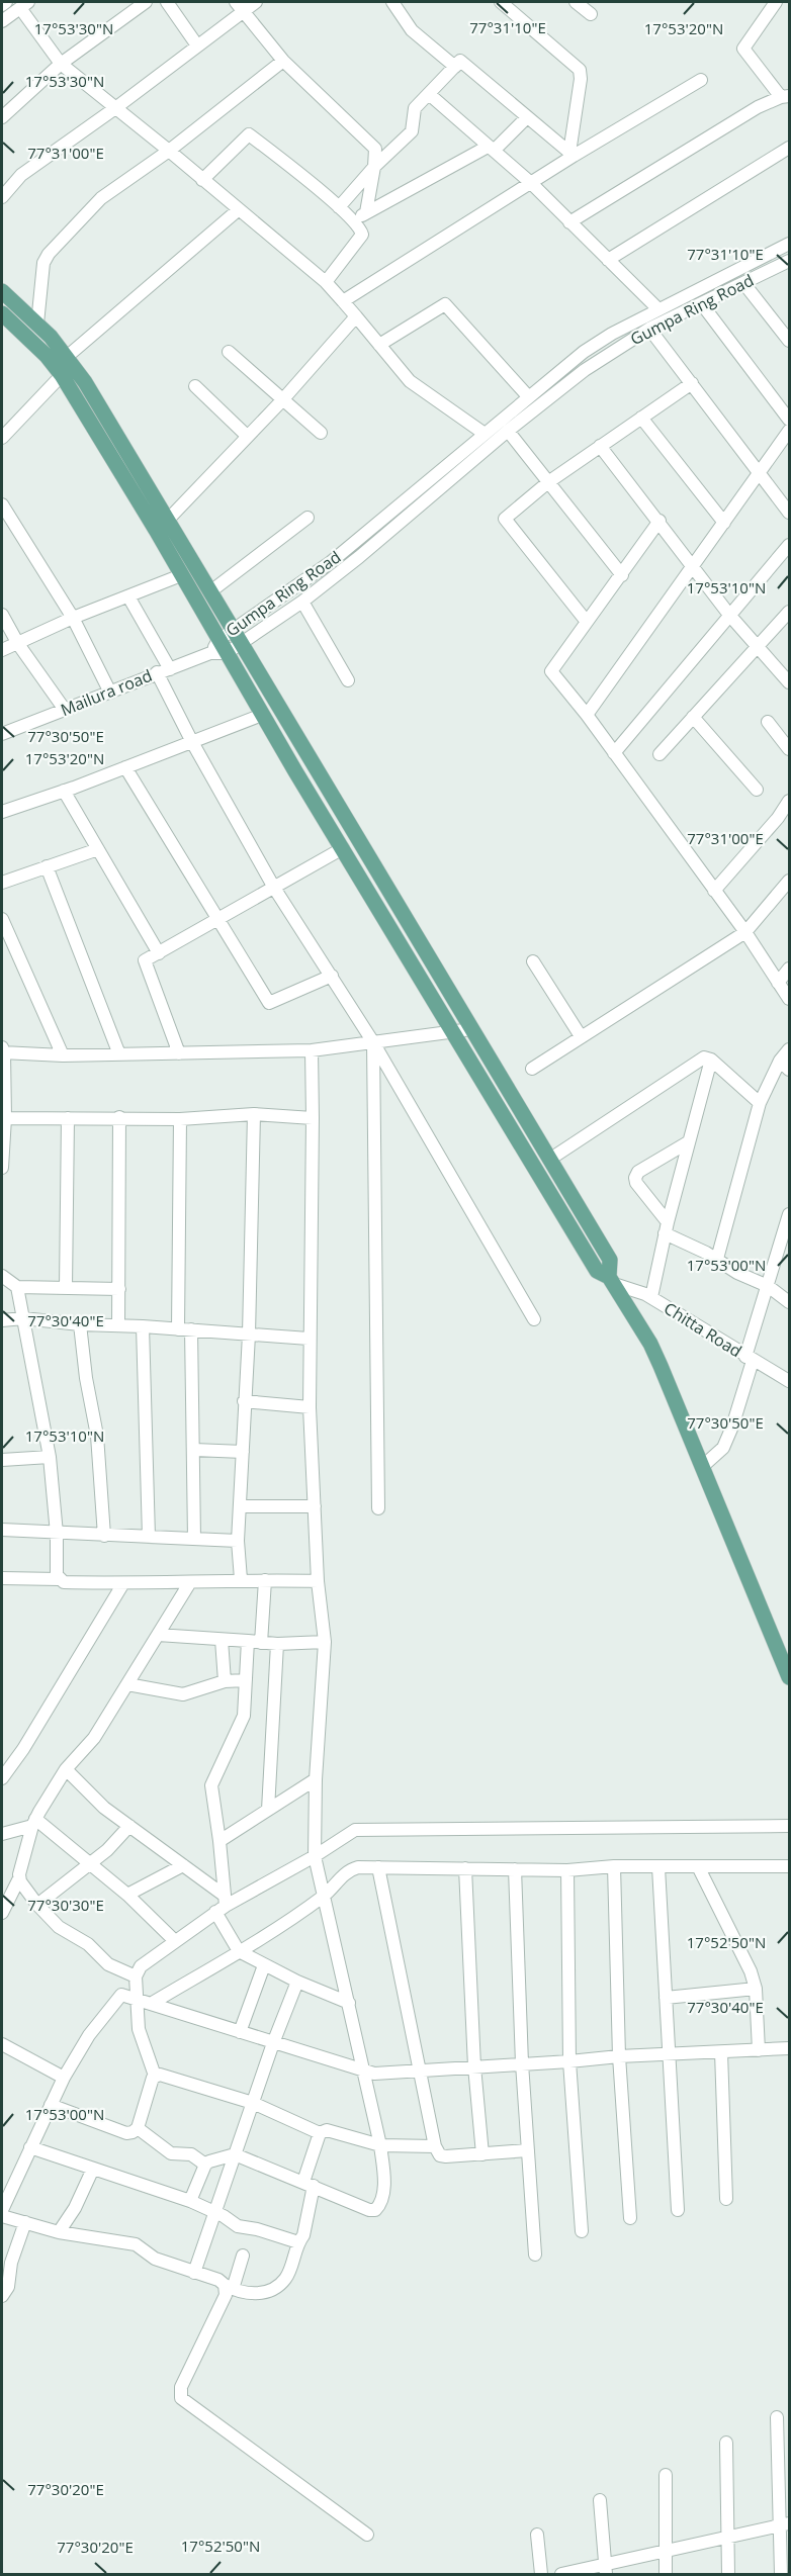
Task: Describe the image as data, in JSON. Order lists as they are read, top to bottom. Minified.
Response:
{"streets":{"street":["Gumpa Ring Road","Mailura road","Chitta Road"]},"crossings":[["Gumpa Ring Road","Mailura road"]],"coordinates":["77°31'10\"E","17°53'30\"N","17°53'20\"N","77°31'00\"E","17°53'10\"N","77°30'50\"E","17°53'00\"N","77°30'40\"E","77°30'30\"E","17°52'50\"N","77°30'20\"E"]}
